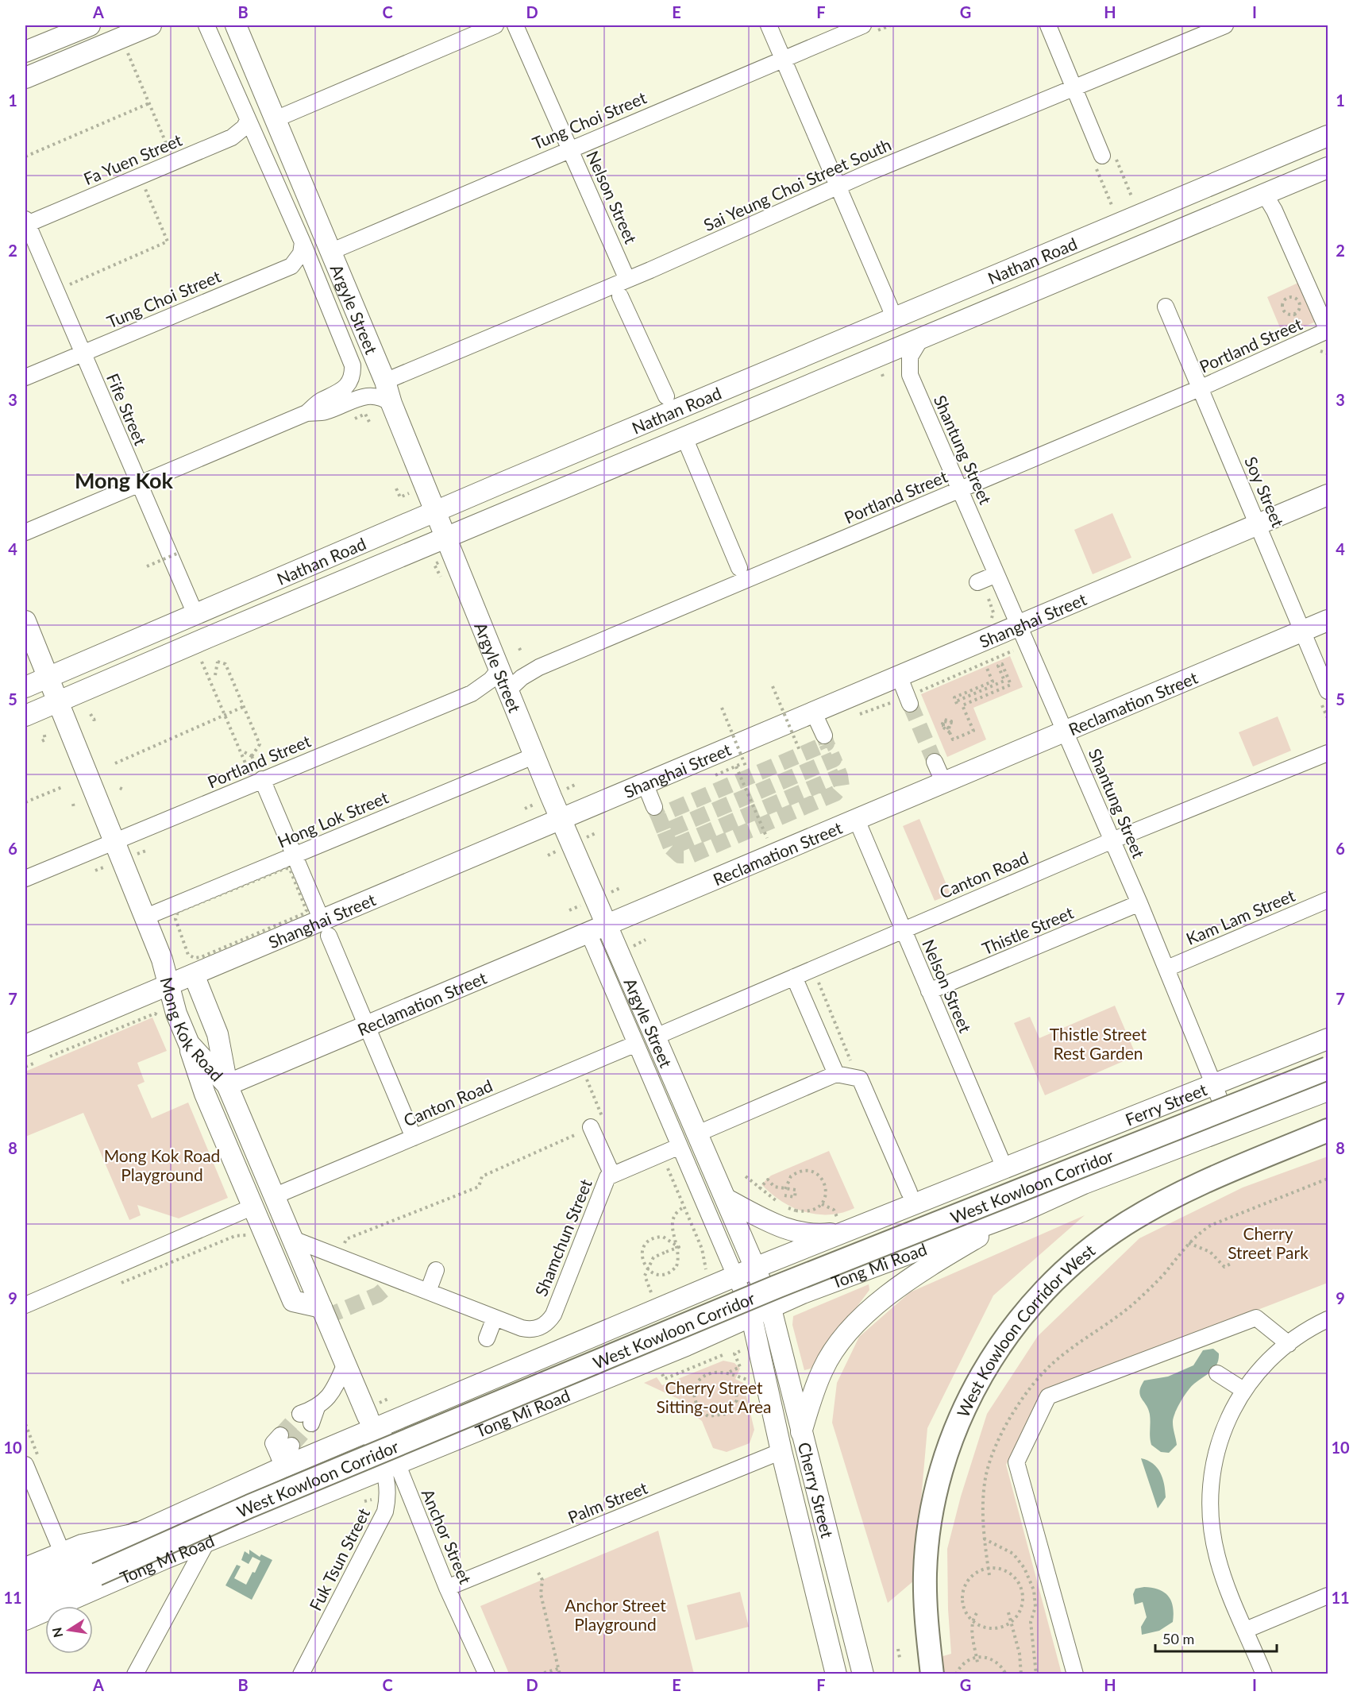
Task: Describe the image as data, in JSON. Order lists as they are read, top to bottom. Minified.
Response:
{"streets":{"highway":["West Kowloon Corridor","West Kowloon Corridor West"],"main road":["Nathan Road","Argyle Street","Shanghai Street","Reclamation Street","Mong Kok Road","Ferry Street","Tong Mi Road","Cherry Street"],"street":["Tung Choi Street","Fa Yuen Street","Sai Yeung Choi Street South","Nelson Street","Portland Street","Fife Street","Shantung Street","Soy Street","Hong Lok Street","Canton Road","Kam Lam Street","Thistle Street","Shamchun Street","Palm Street","Anchor Street","Fuk Tsun Street"]},"crossings":[["Tung Choi Street","Nelson Street"],["Tung Choi Street","Argyle Street"],["Tung Choi Street","Fife Street"],["Fa Yuen Street","Argyle Street"],["Fa Yuen Street","Fife Street"],["Sai Yeung Choi Street South","Nelson Street"],["Sai Yeung Choi Street South","Argyle Street"],["Nelson Street","Reclamation Street"],["Nelson Street","Canton Road"],["Nelson Street","Thistle Street"],["Nelson Street","Ferry Street"],["Nathan Road","Argyle Street"],["Nathan Road","Fife Street"],["Nathan Road","Shantung Street"],["Nathan Road","Mong Kok Road"],["Argyle Street","Portland Street"],["Argyle Street","Shanghai Street"],["Argyle Street","Reclamation Street"],["Argyle Street","Hong Lok Street"],["Argyle Street","Canton Road"],["Argyle Street","Shamchun Street"],["Argyle Street","Tong Mi Road"],["Argyle Street","Cherry Street"],["Portland Street","Shantung Street"],["Portland Street","Soy Street"],["Portland Street","Mong Kok Road"],["Shantung Street","Shanghai Street"],["Shantung Street","Reclamation Street"],["Shantung Street","Canton Road"],["Shantung Street","Kam Lam Street"],["Shantung Street","Thistle Street"],["Shantung Street","Ferry Street"],["Soy Street","Shanghai Street"],["Soy Street","Reclamation Street"],["Shanghai Street","Mong Kok Road"],["Reclamation Street","Mong Kok Road"],["Hong Lok Street","Mong Kok Road"],["Canton Road","Mong Kok Road"],["Mong Kok Road","Anchor Street"],["Tong Mi Road","Cherry Street"],["Tong Mi Road","Anchor Street"],["Tong Mi Road","Fuk Tsun Street"],["Cherry Street","Palm Street"],["Palm Street","Anchor Street"],["Anchor Street","Fuk Tsun Street"]],"districts":["Mong Kok"],"parks":["Thistle Street Rest Garden","Mong Kok Road Playground","Cherry Street Park","Cherry Street Sitting-out Area","Anchor Street Playground"],"scale_bar":"50 m","north":"left","grid":{"columns":["A","B","C","D","E","F","G","H","I"],"rows":["1","2","3","4","5","6","7","8","9","10","11"]}}
